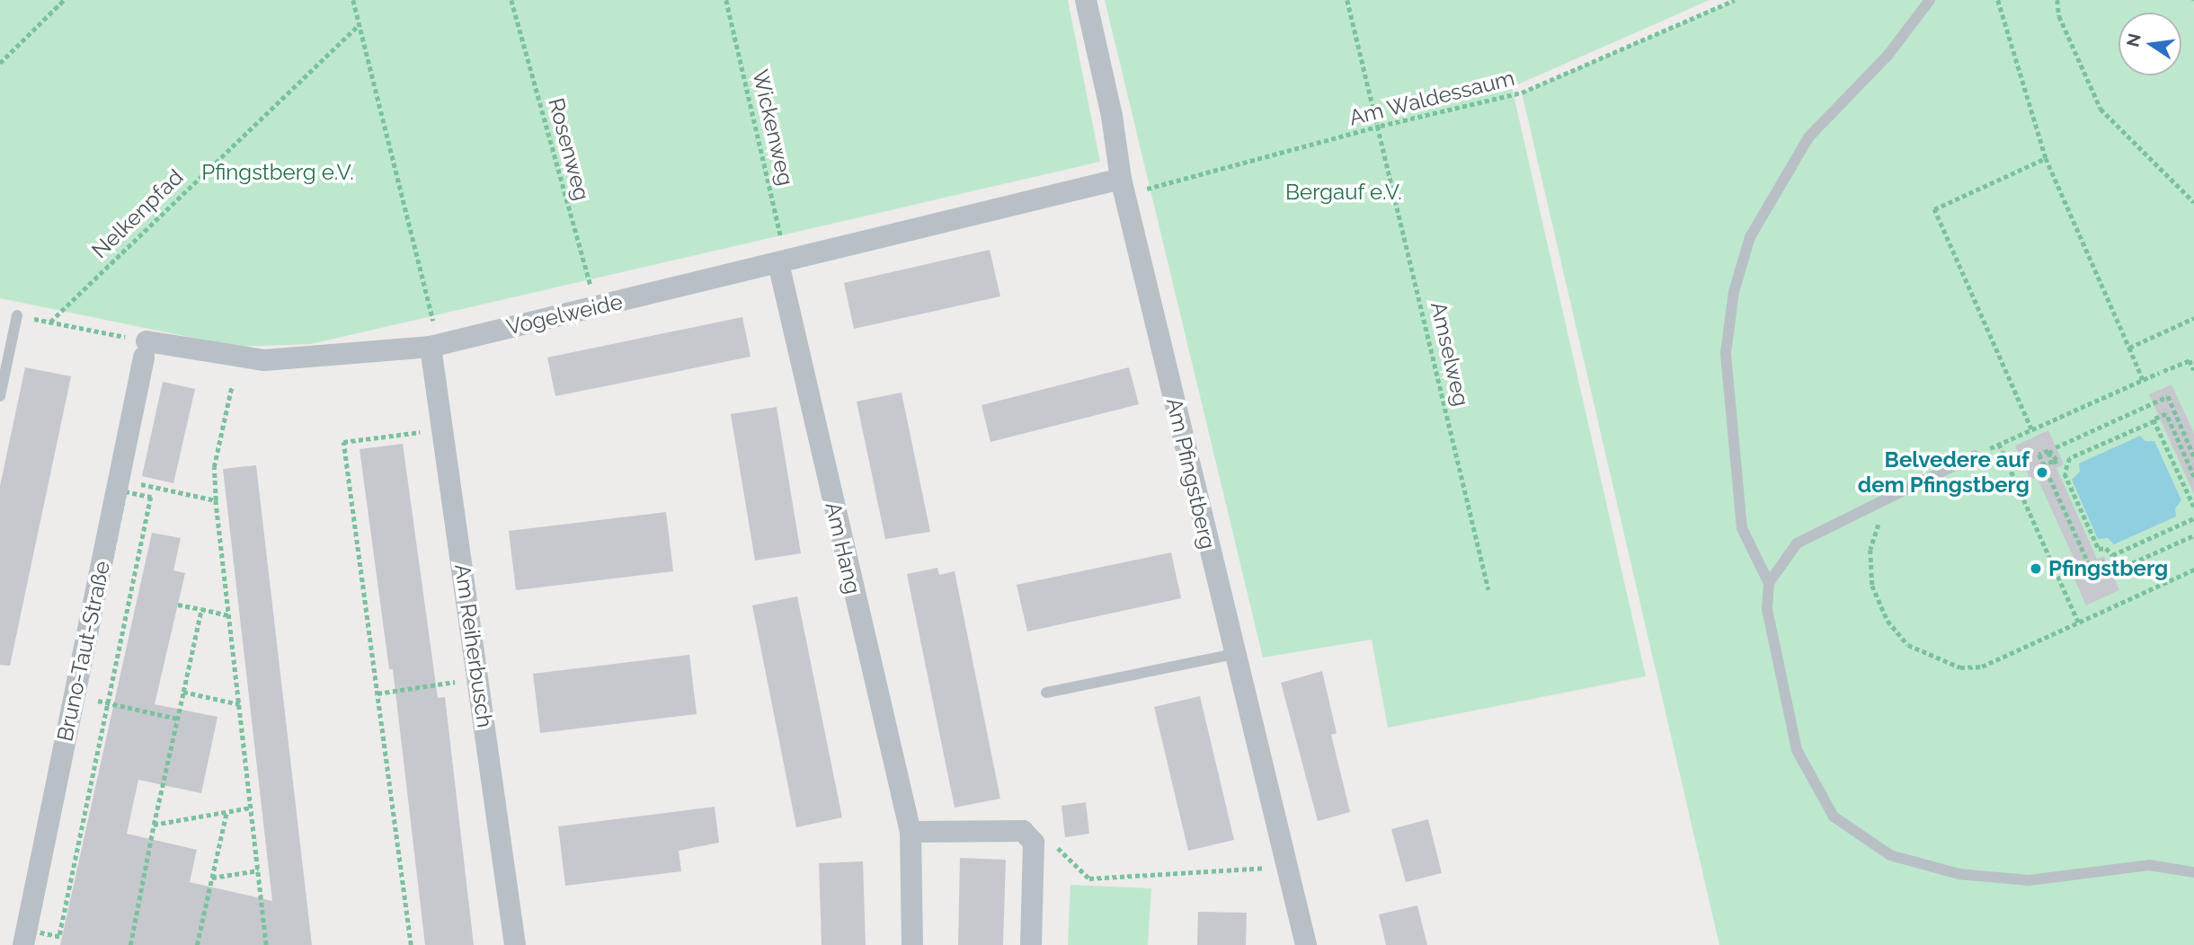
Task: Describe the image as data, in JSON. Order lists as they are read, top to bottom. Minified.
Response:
{"streets":{"street":["Vogelweide","Am Pfingstberg","Am Hang","Am Reiherbusch","Bruno-Taut-Straße"],"path":["Am Waldessaum","Wickenweg","Rosenweg","Nelkenpfad","Amselweg"]},"crossings":[["Am Waldessaum","Vogelweide"],["Am Waldessaum","Amselweg"],["Am Waldessaum","Am Pfingstberg"],["Wickenweg","Vogelweide"],["Wickenweg","Am Hang"],["Rosenweg","Vogelweide"],["Vogelweide","Am Pfingstberg"],["Vogelweide","Am Hang"],["Vogelweide","Am Reiherbusch"],["Vogelweide","Bruno-Taut-Straße"]],"parks":["Pfingstberg e.V.","Bergauf e.V."],"places":["Belvedere auf dem Pfingstberg","Pfingstberg"],"north":"left"}
